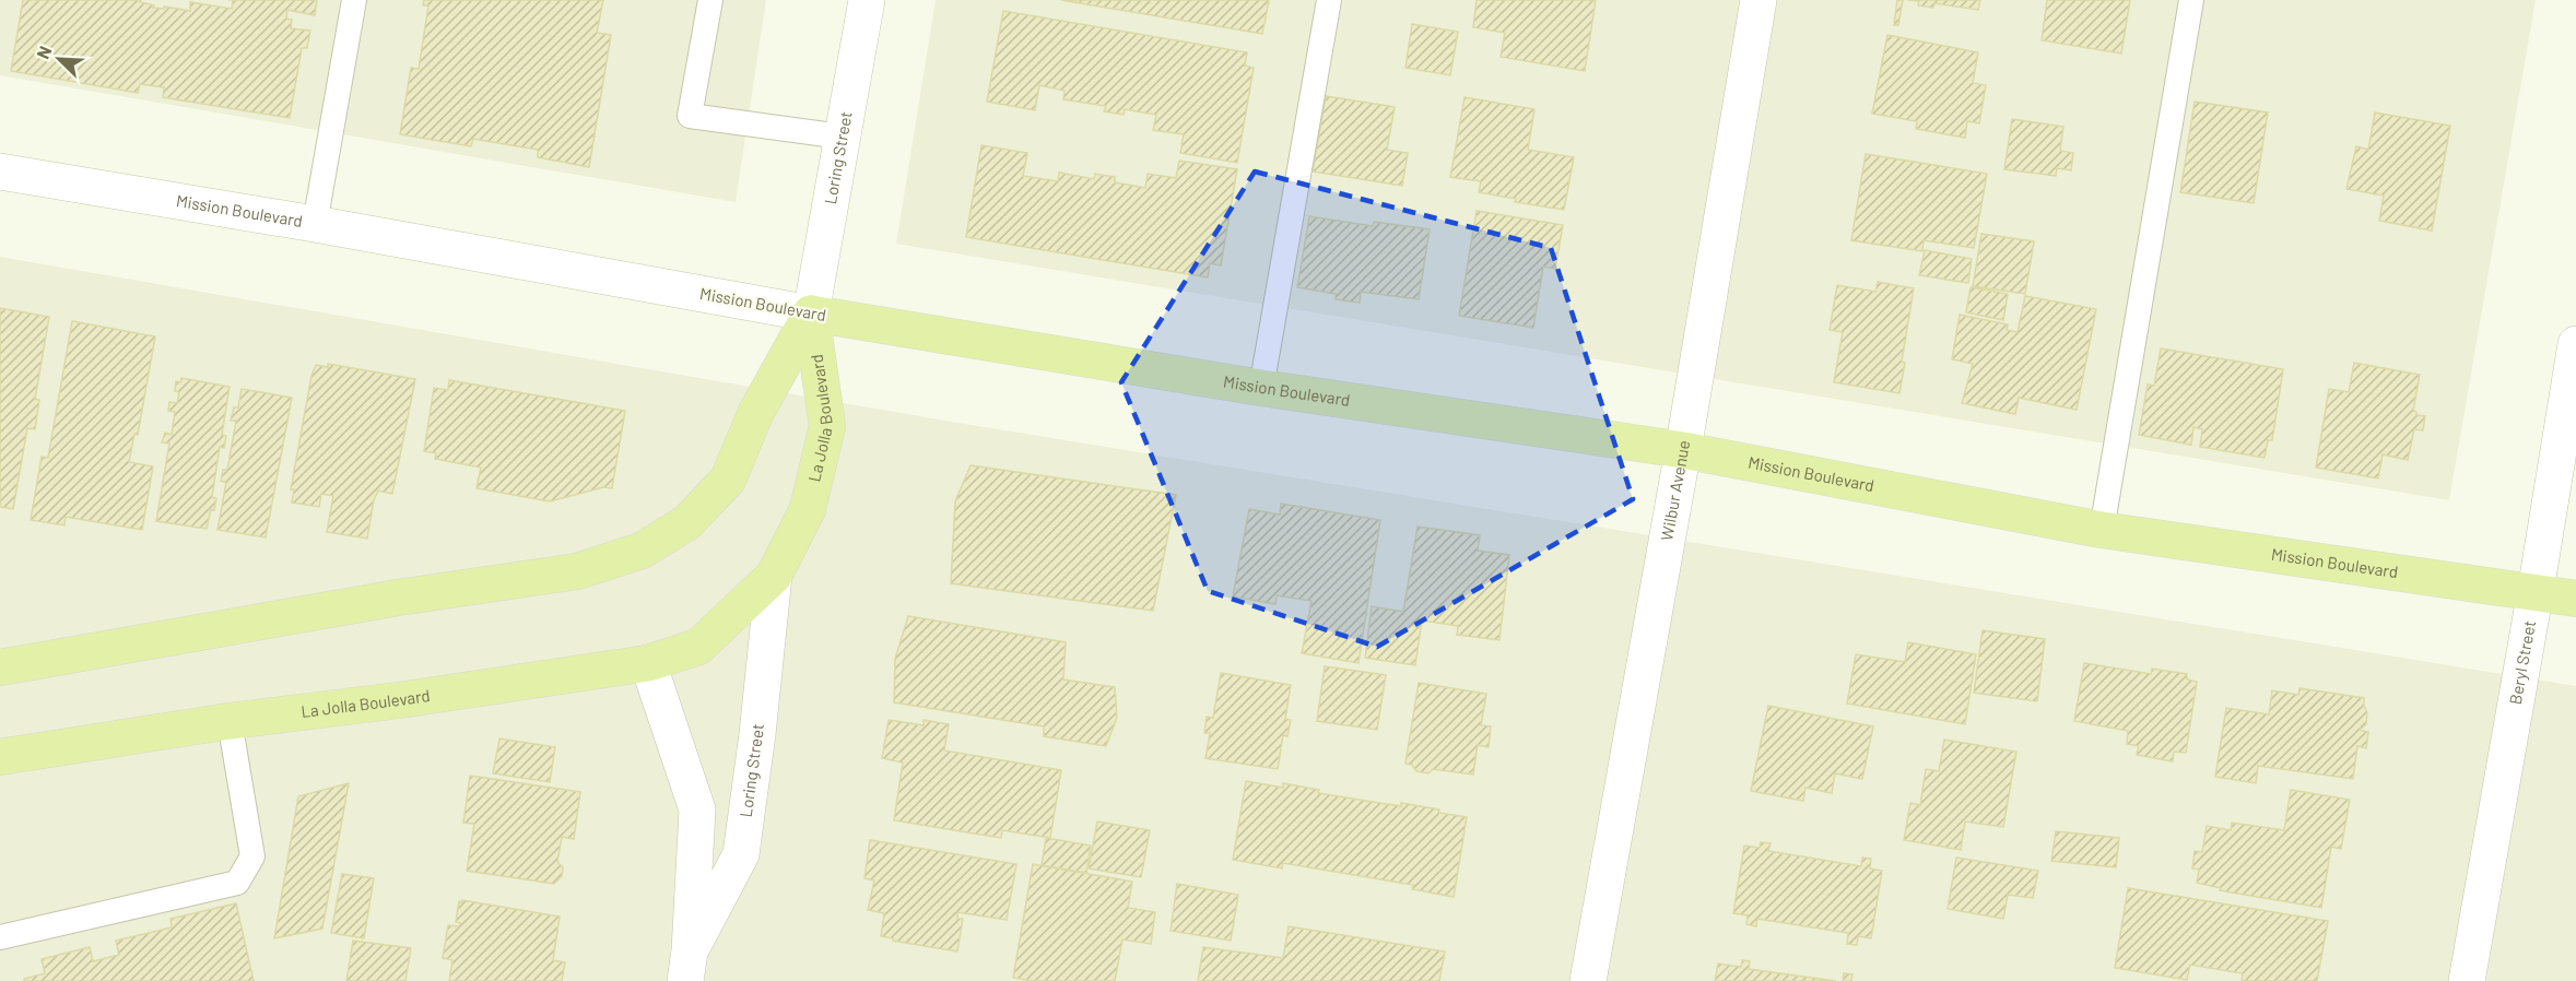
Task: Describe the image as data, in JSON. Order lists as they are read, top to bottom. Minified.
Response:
{"streets":{"main road":["Mission Boulevard","La Jolla Boulevard"],"street":["Loring Street","Wilbur Avenue","Beryl Street"]},"crossings":[["Loring Street","Mission Boulevard"],["Loring Street","La Jolla Boulevard"],["Mission Boulevard","La Jolla Boulevard"],["Mission Boulevard","Wilbur Avenue"],["Mission Boulevard","Beryl Street"]],"north":"top left"}
